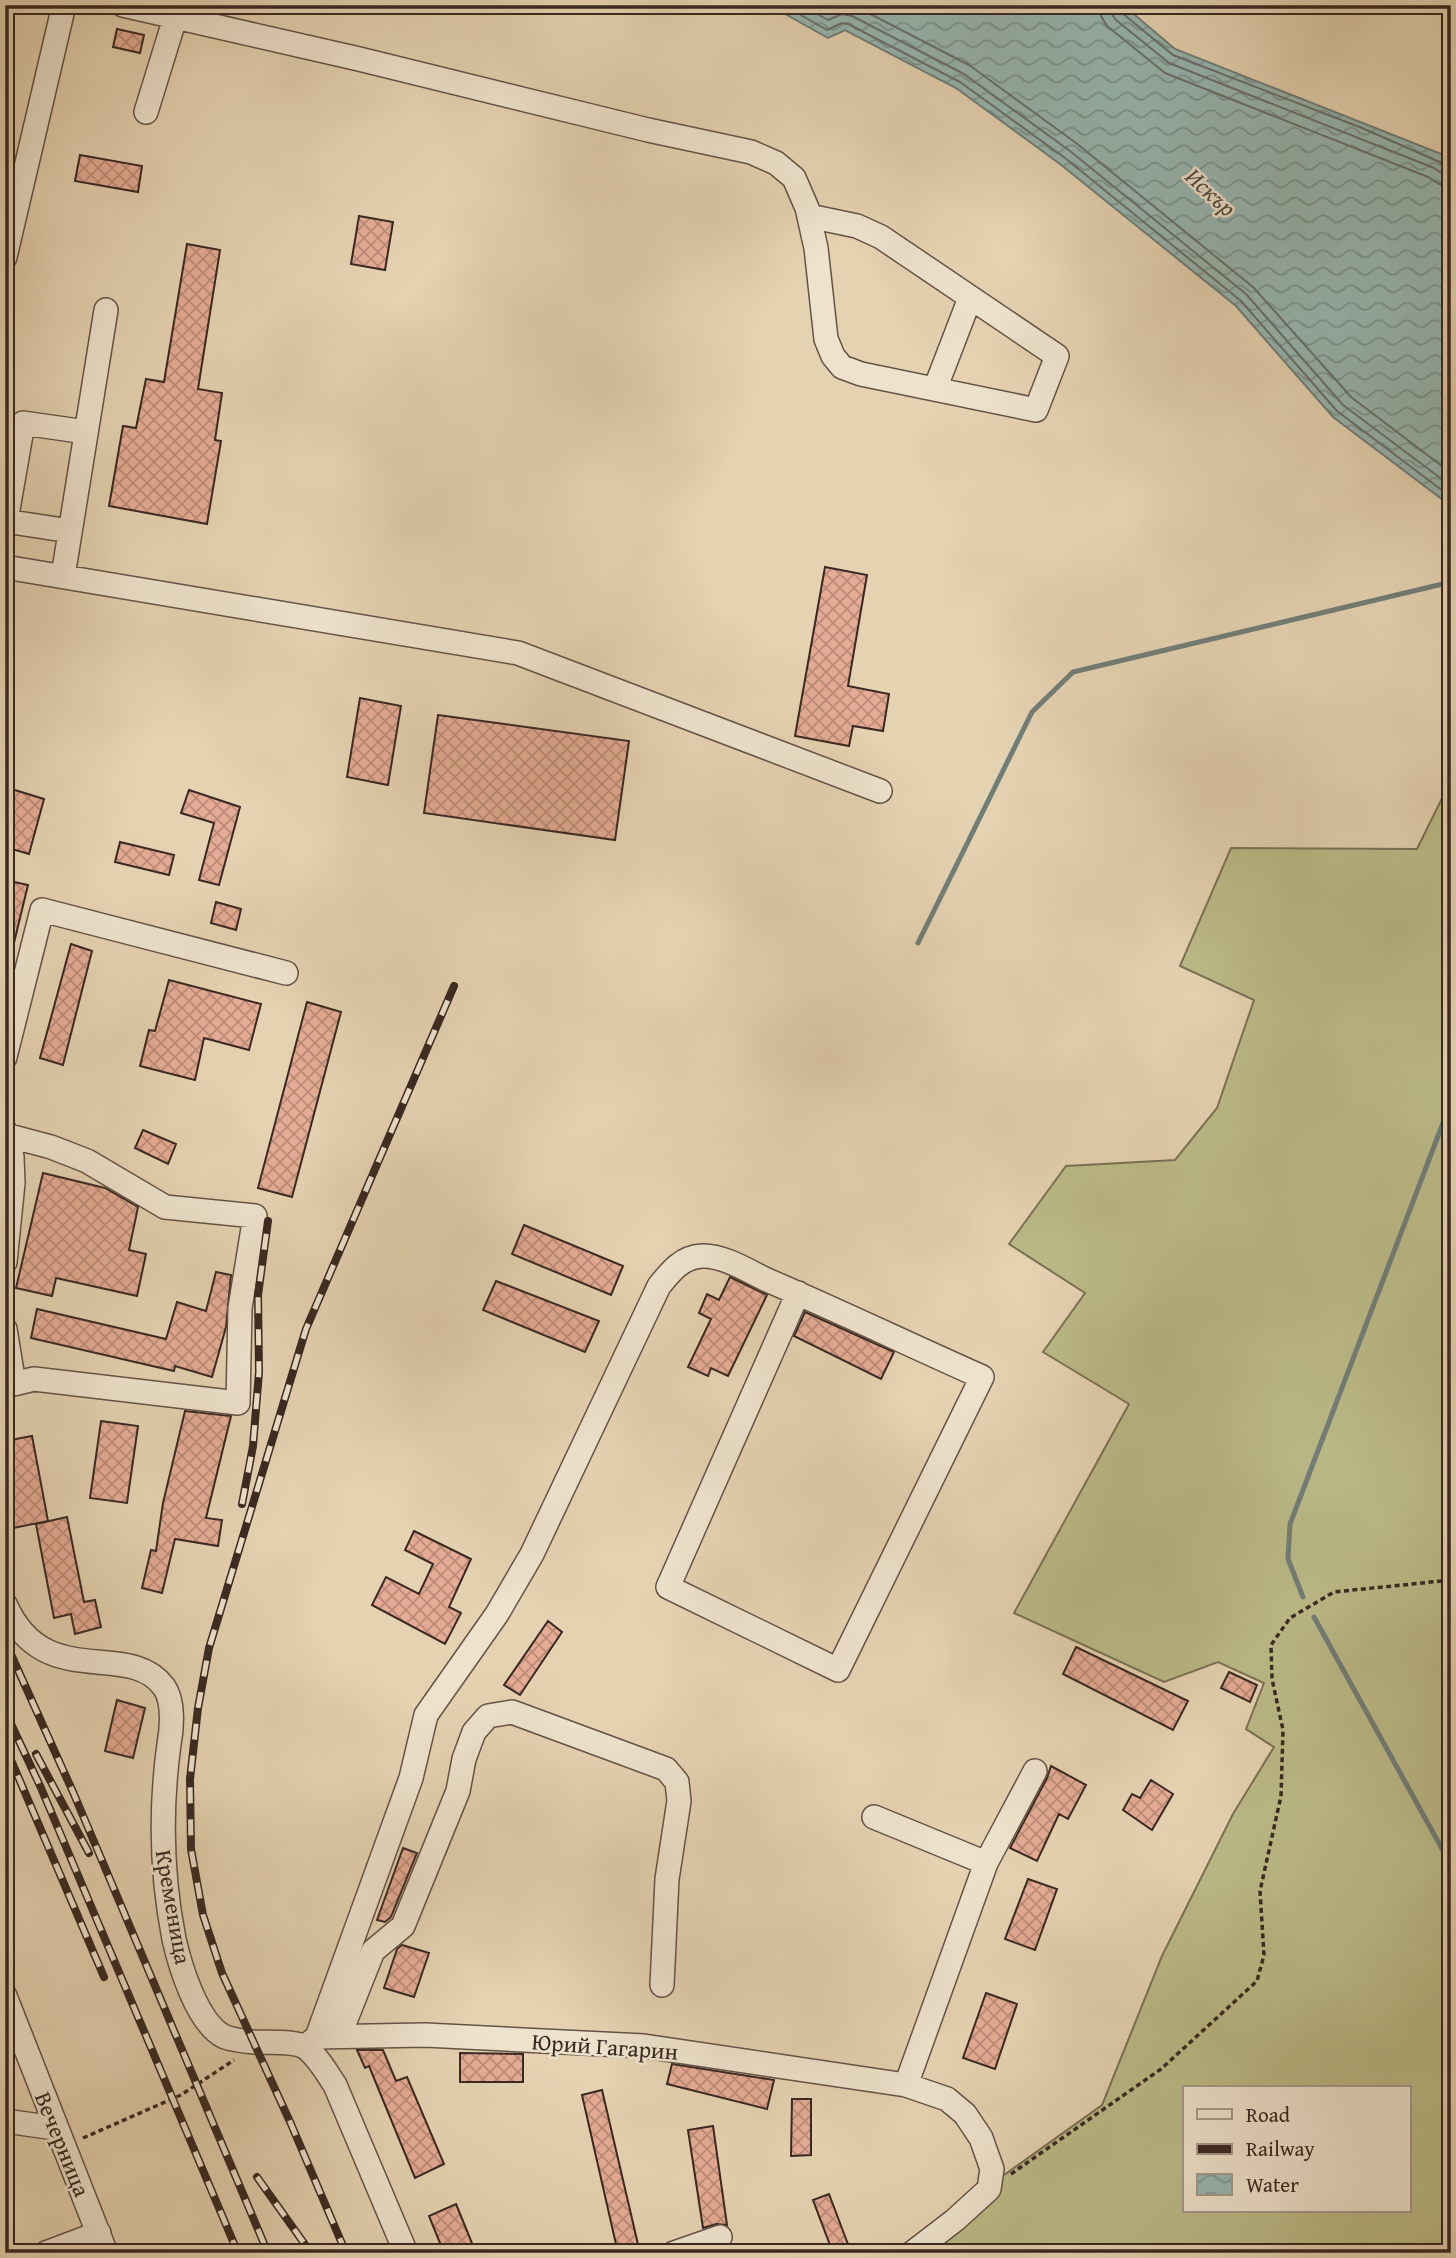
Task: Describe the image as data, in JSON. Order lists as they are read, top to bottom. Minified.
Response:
{"streets":{"street":["Кременица","Юрий Гагарин","Вечерница"]},"crossings":[["Кременица","Юрий Гагарин"]],"water":["Искър"],"legend":["Road","Railway","Water"]}
